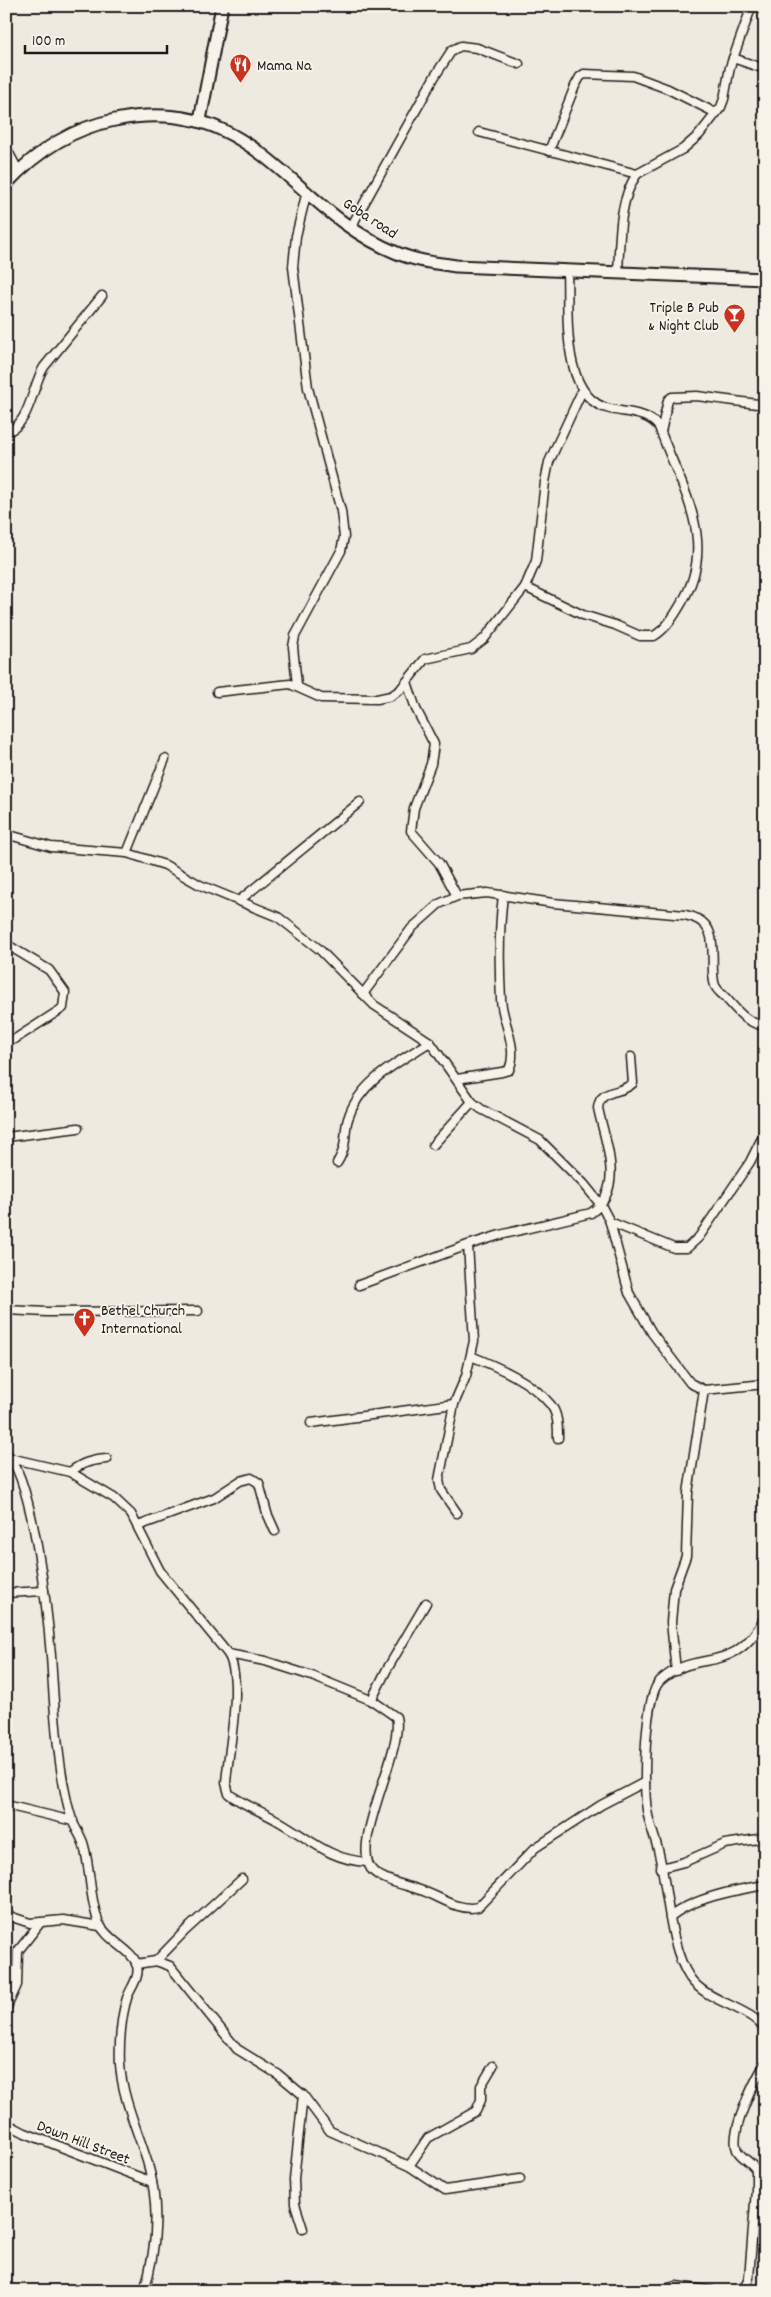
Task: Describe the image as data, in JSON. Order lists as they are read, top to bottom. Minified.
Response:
{"streets":{"street":["Goba road","Down Hill Street"]},"places":{"restaurant":["Mama Na"],"bar":["Triple B Pub & Night Club"],"church":["Bethel Church International"]},"scale_bar":"100 m"}
